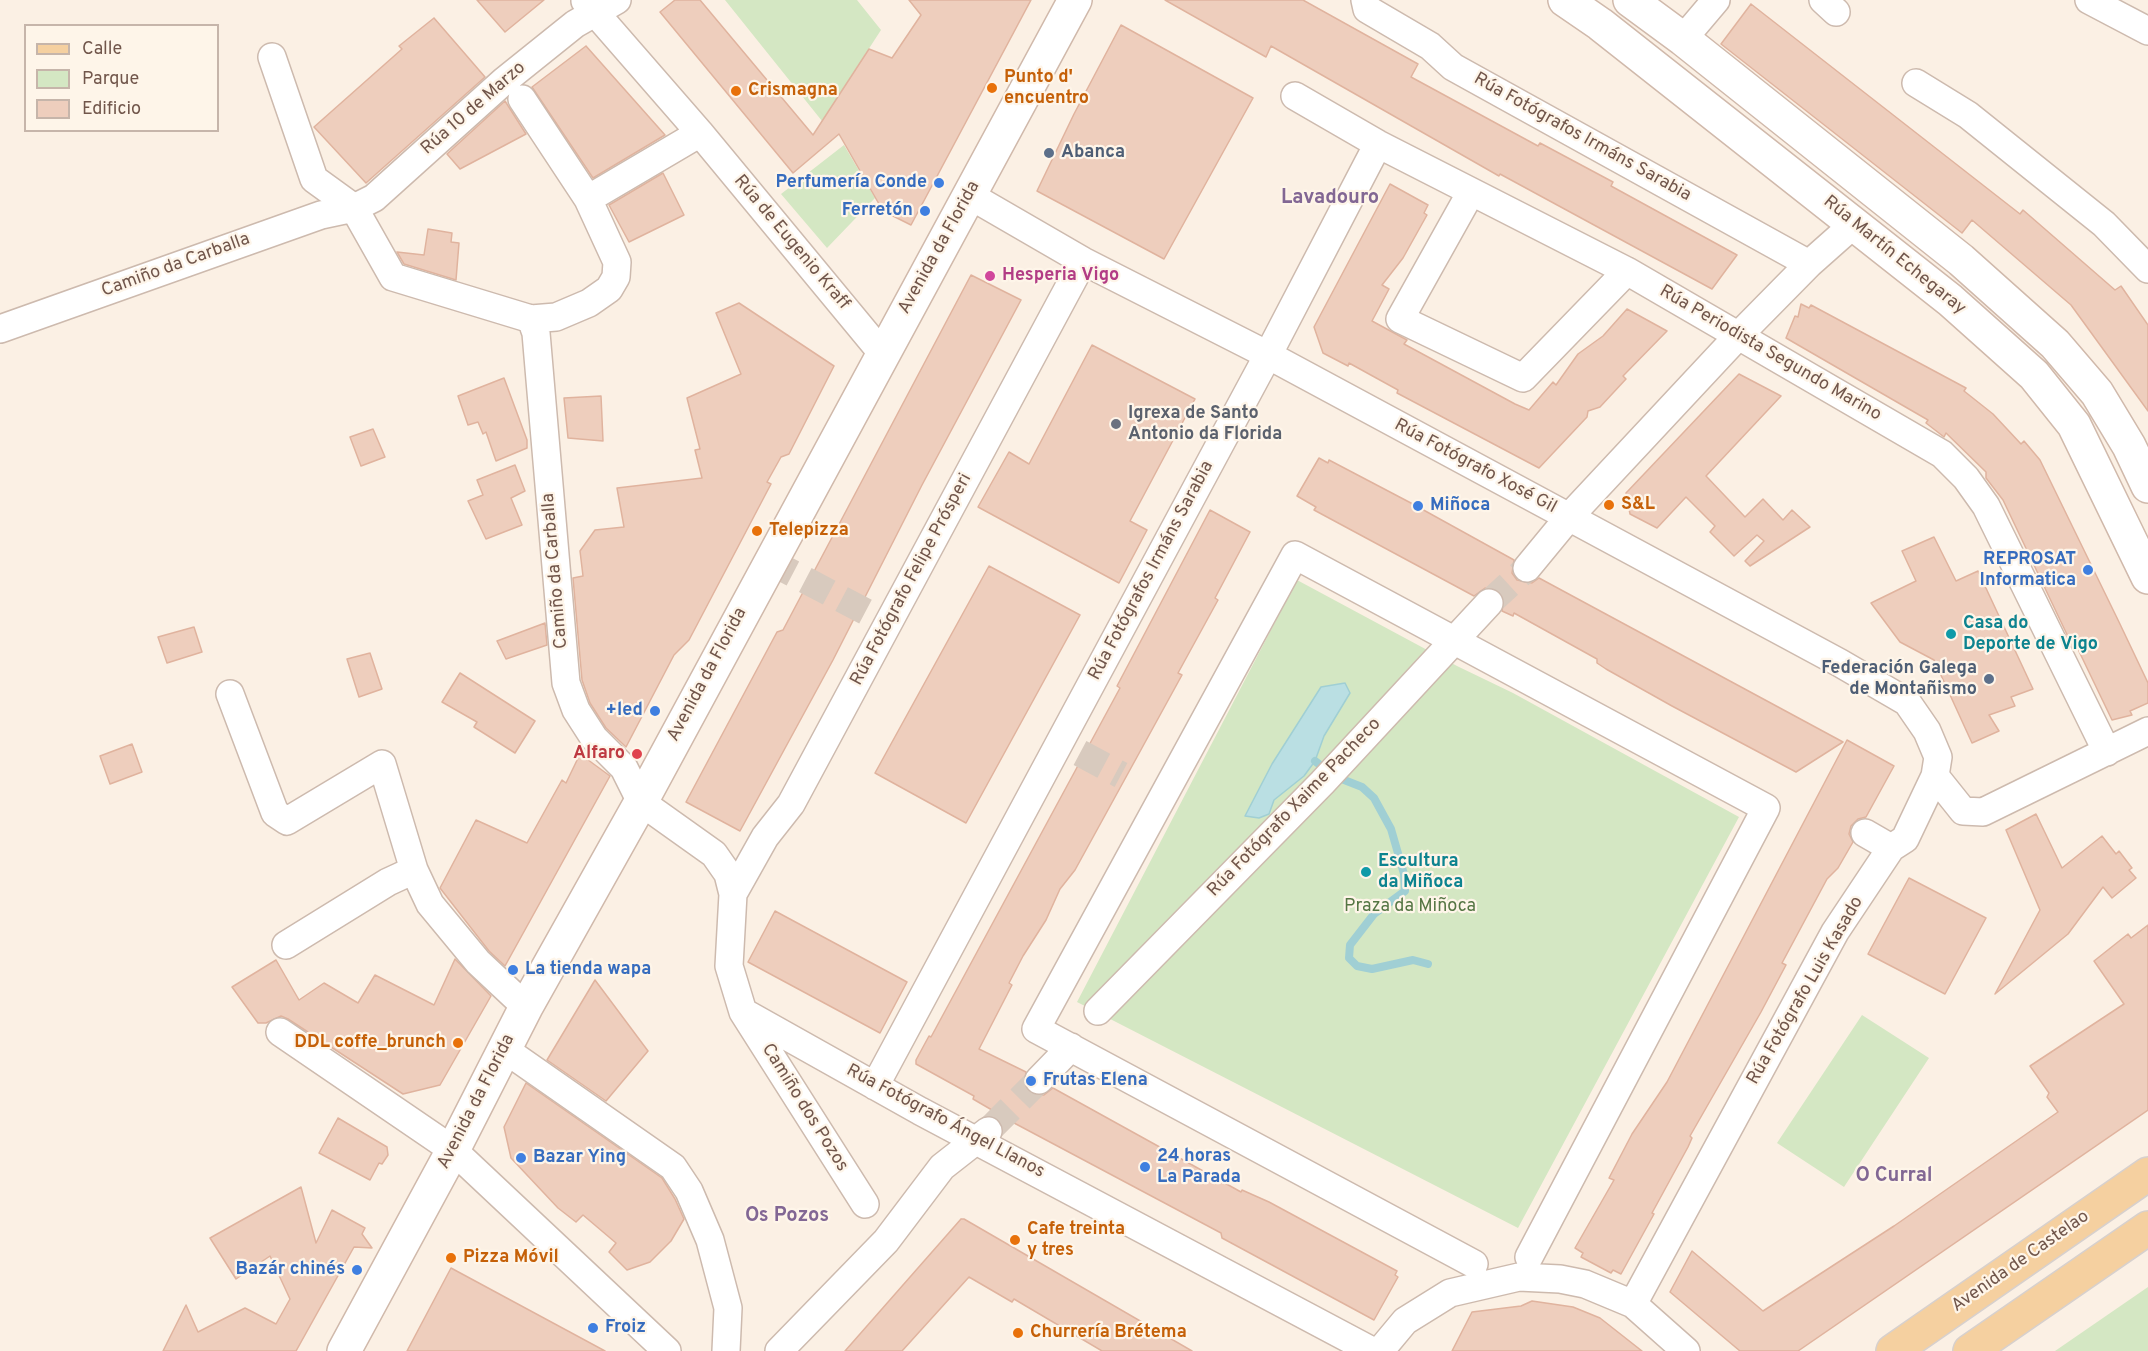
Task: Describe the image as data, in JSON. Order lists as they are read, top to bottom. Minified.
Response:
{"streets":{"main road":["Avenida da Florida","Rúa Martín Echegaray","Avenida de Castelao"],"street":["Rúa 10 de Marzo","Rúa Fotógrafos Irmáns Sarabia","Rúa de Eugenio Kraff","Camiño da Carballa","Rúa Periodista Segundo Marino","Rúa Fotógrafo Xosé Gil","Rúa Fotógrafo Felipe Prósperi","Rúa Fotógrafo Xaime Pacheco","Rúa Fotógrafo Luis Kasado","Camiño dos Pozos","Rúa Fotógrafo Ángel Llanos"]},"crossings":[["Rúa 10 de Marzo","Rúa de Eugenio Kraff"],["Rúa 10 de Marzo","Camiño da Carballa"],["Rúa Fotógrafos Irmáns Sarabia","Rúa Periodista Segundo Marino"],["Rúa Fotógrafos Irmáns Sarabia","Rúa Fotógrafo Xosé Gil"],["Rúa Fotógrafos Irmáns Sarabia","Rúa Fotógrafo Ángel Llanos"],["Rúa de Eugenio Kraff","Avenida da Florida"],["Avenida da Florida","Camiño da Carballa"],["Avenida da Florida","Rúa Fotógrafo Xosé Gil"],["Rúa Fotógrafo Xosé Gil","Rúa Fotógrafo Felipe Prósperi"],["Rúa Fotógrafo Xosé Gil","Rúa Fotógrafo Luis Kasado"],["Camiño dos Pozos","Rúa Fotógrafo Ángel Llanos"]],"districts":["Lavadouro","O Curral","Os Pozos"],"parks":["Praza da Miñoca"],"places":["Punto d' encuentro","Crismagna","Abanca","Perfumería Conde","Ferretón","Hesperia Vigo","Igrexa de Santo Antonio da Florida","S&L","Miñoca","Telepizza","REPROSAT Informatica","Casa do Deporte de Vigo","Federación Galega de Montañismo","+led","Alfaro","Escultura da Miñoca","La tienda wapa","DDL coffe_brunch","Frutas Elena","Bazar Ying","24 horas La Parada","Cafe treinta y tres","Pizza Móvil","Bazár chinés","Froiz","Churrería Brétema"],"legend":["Calle","Parque","Edificio"]}
